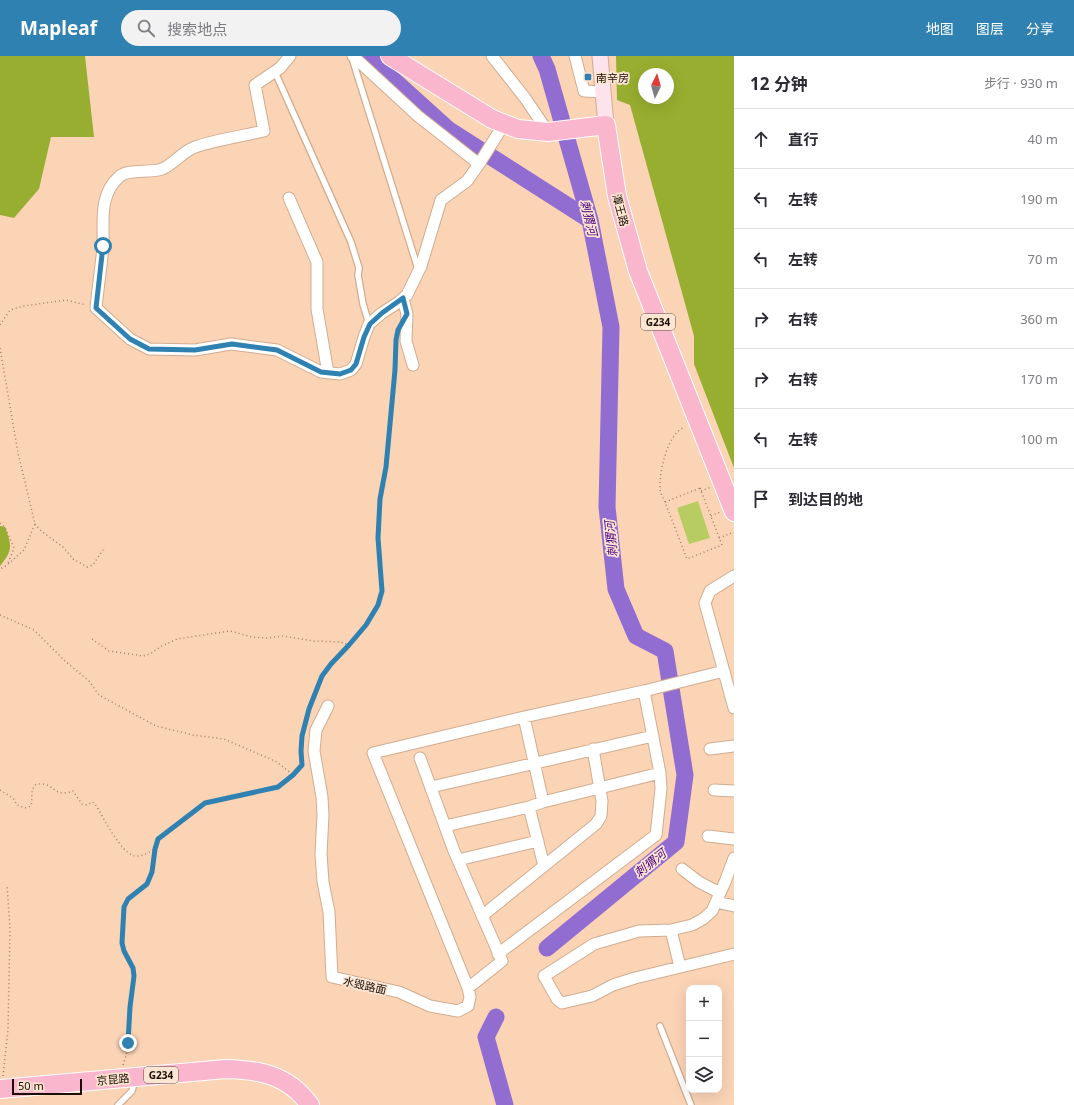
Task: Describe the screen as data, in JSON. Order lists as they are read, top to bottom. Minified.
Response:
{"streets":{"highway":["潭王路","G234","京昆路"],"street":["水毁路面"]},"water":["刺猬河"],"places":{"transit":["南辛房"]},"scale_bar":"50 m","north":"top","page":{"header":"Mapleaf","search":"搜索地点","nav":["地图","图层","分享"],"heading":["12 分钟","步行 · 930 m"],"list":[["直行","40 m"],["左转","190 m"],["左转","70 m"],["右转","360 m"],["右转","170 m"],["左转","100 m"],"到达目的地"],"map_buttons":["+","−"],"scale":"50 m"}}
